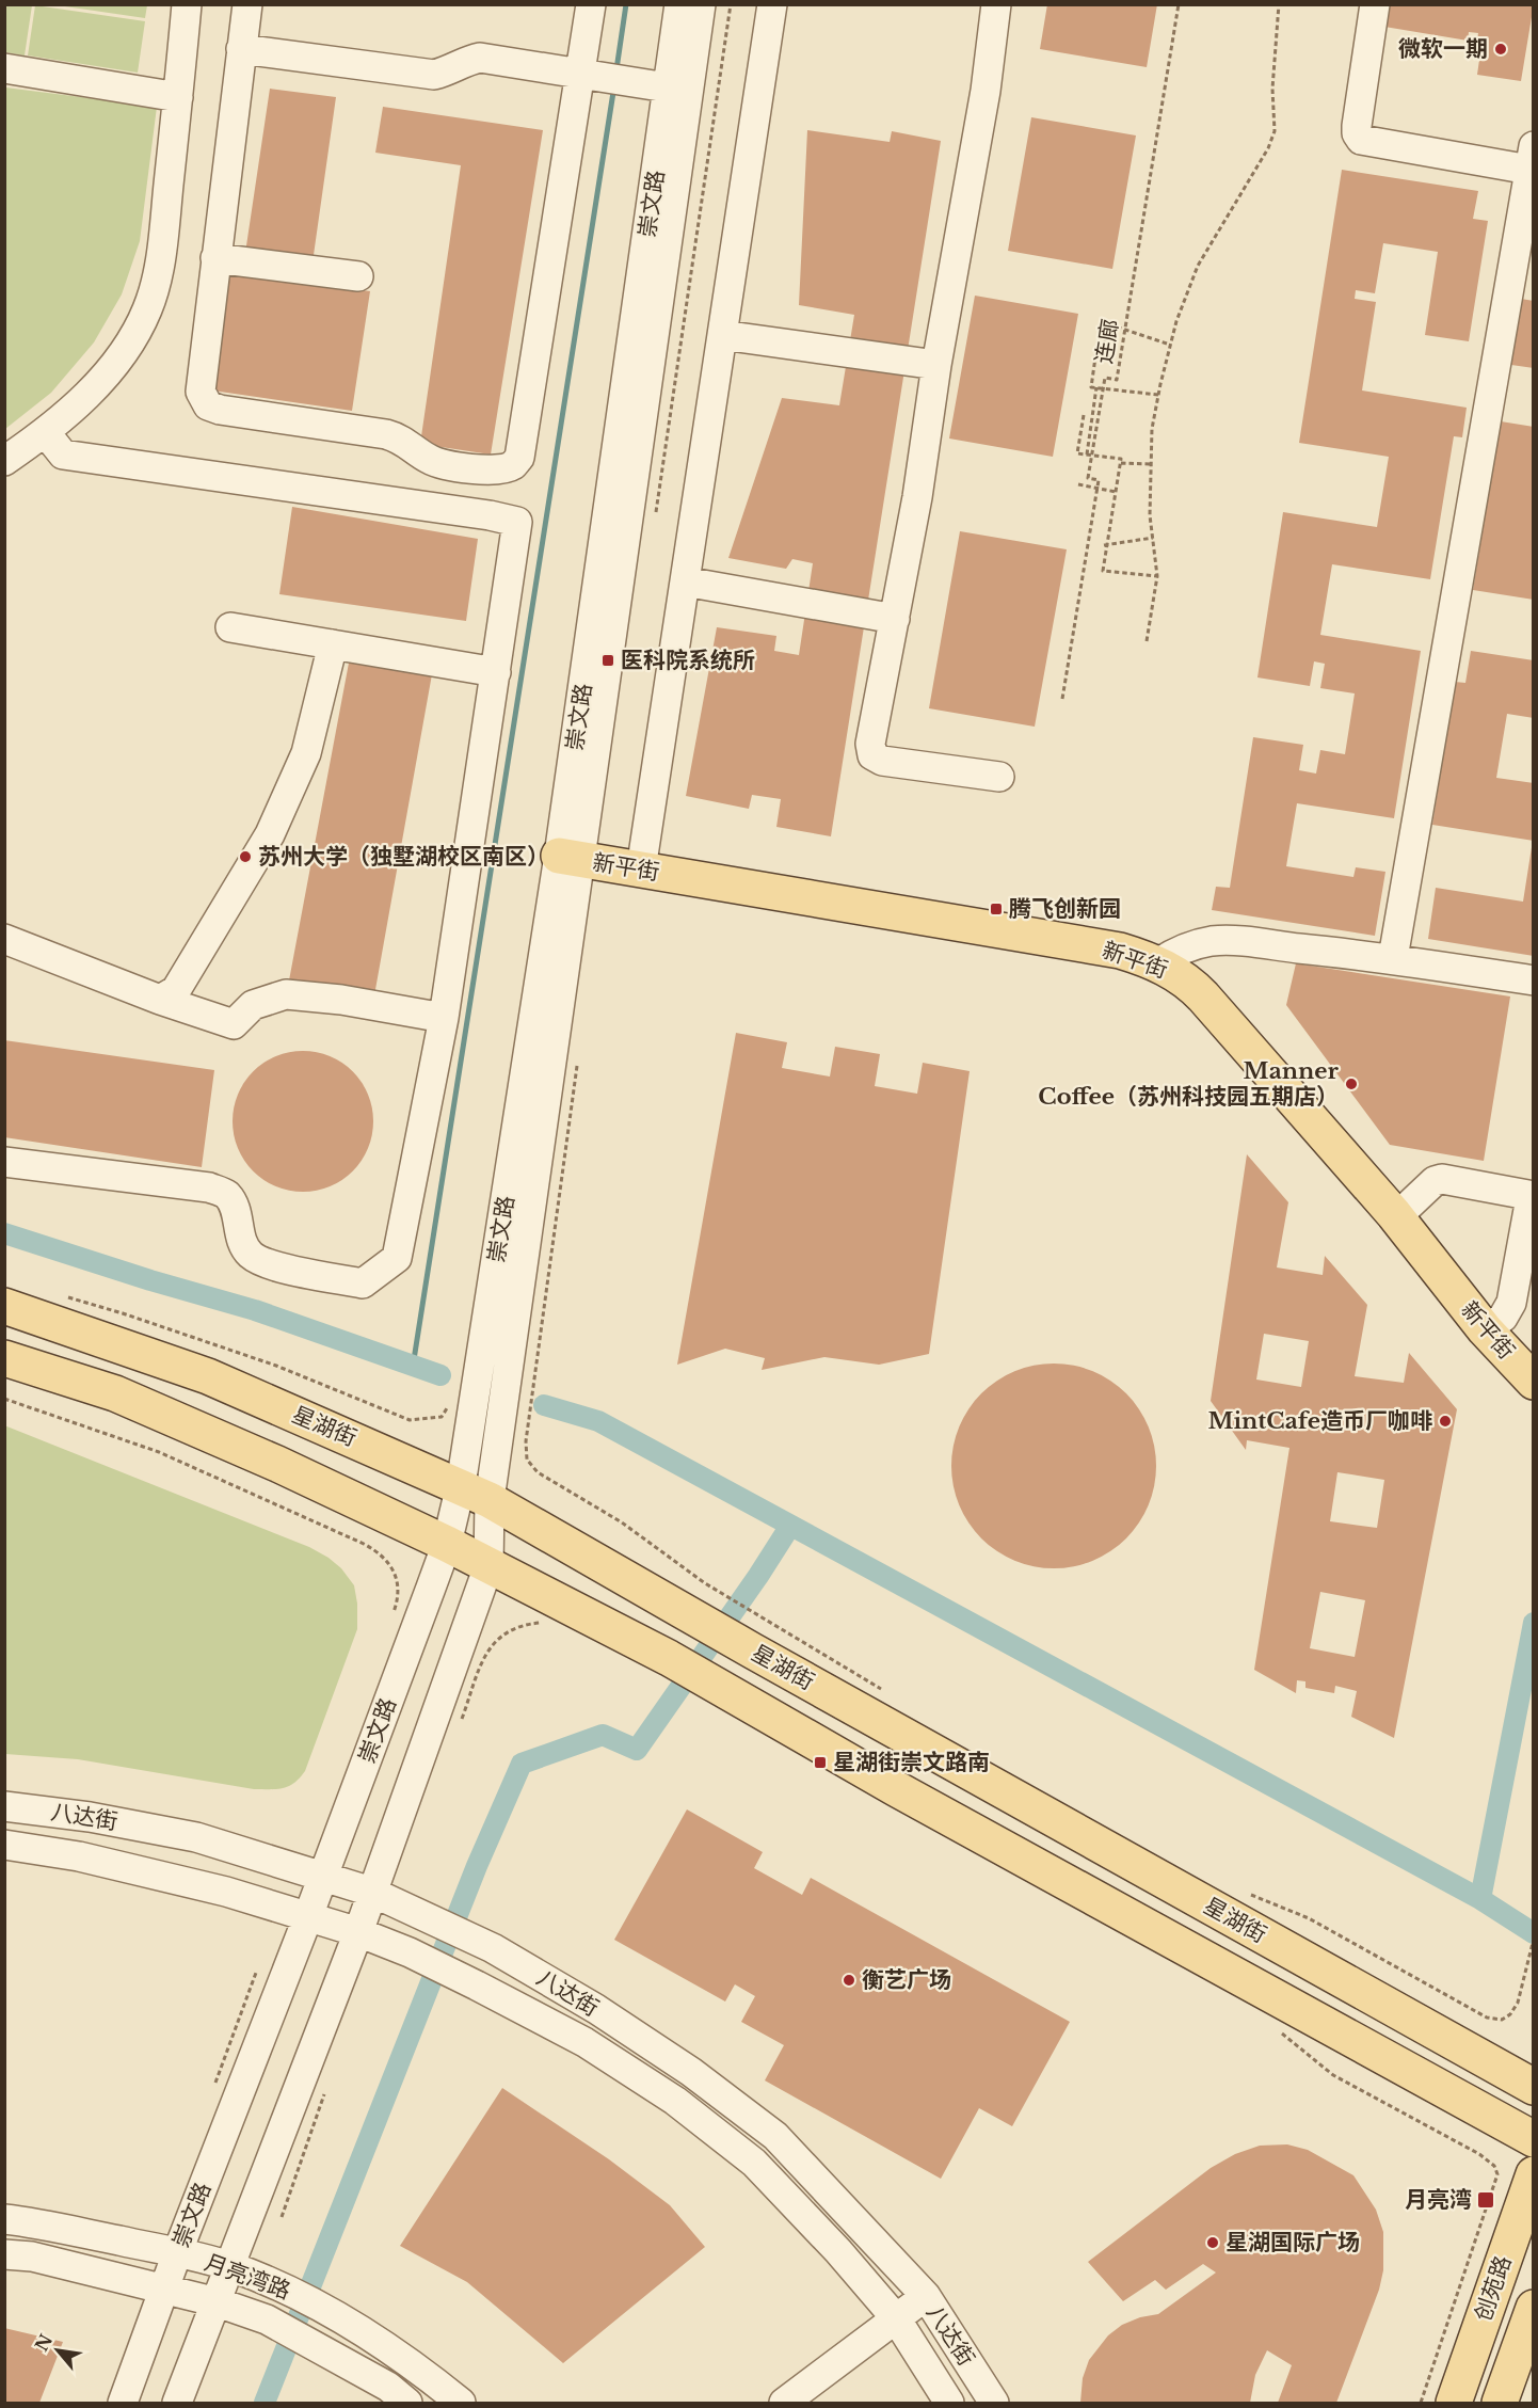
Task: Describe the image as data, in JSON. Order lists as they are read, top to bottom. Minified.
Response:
{"streets":{"main road":["新平街","星湖街","创苑路"],"street":["崇文路","八达街","月亮湾路"],"path":["连廊"]},"crossings":[["崇文路","新平街"],["崇文路","星湖街"],["崇文路","八达街"],["崇文路","月亮湾路"]],"places":{"other":["微软一期","苏州大学（独墅湖校区南区）","Manner Coffee（苏州科技园五期店）","MintCafe造币厂咖啡","衡艺广场","星湖国际广场"],"transit":["医科院系统所","腾飞创新园","星湖街崇文路南","月亮湾"]},"north":"top left"}
